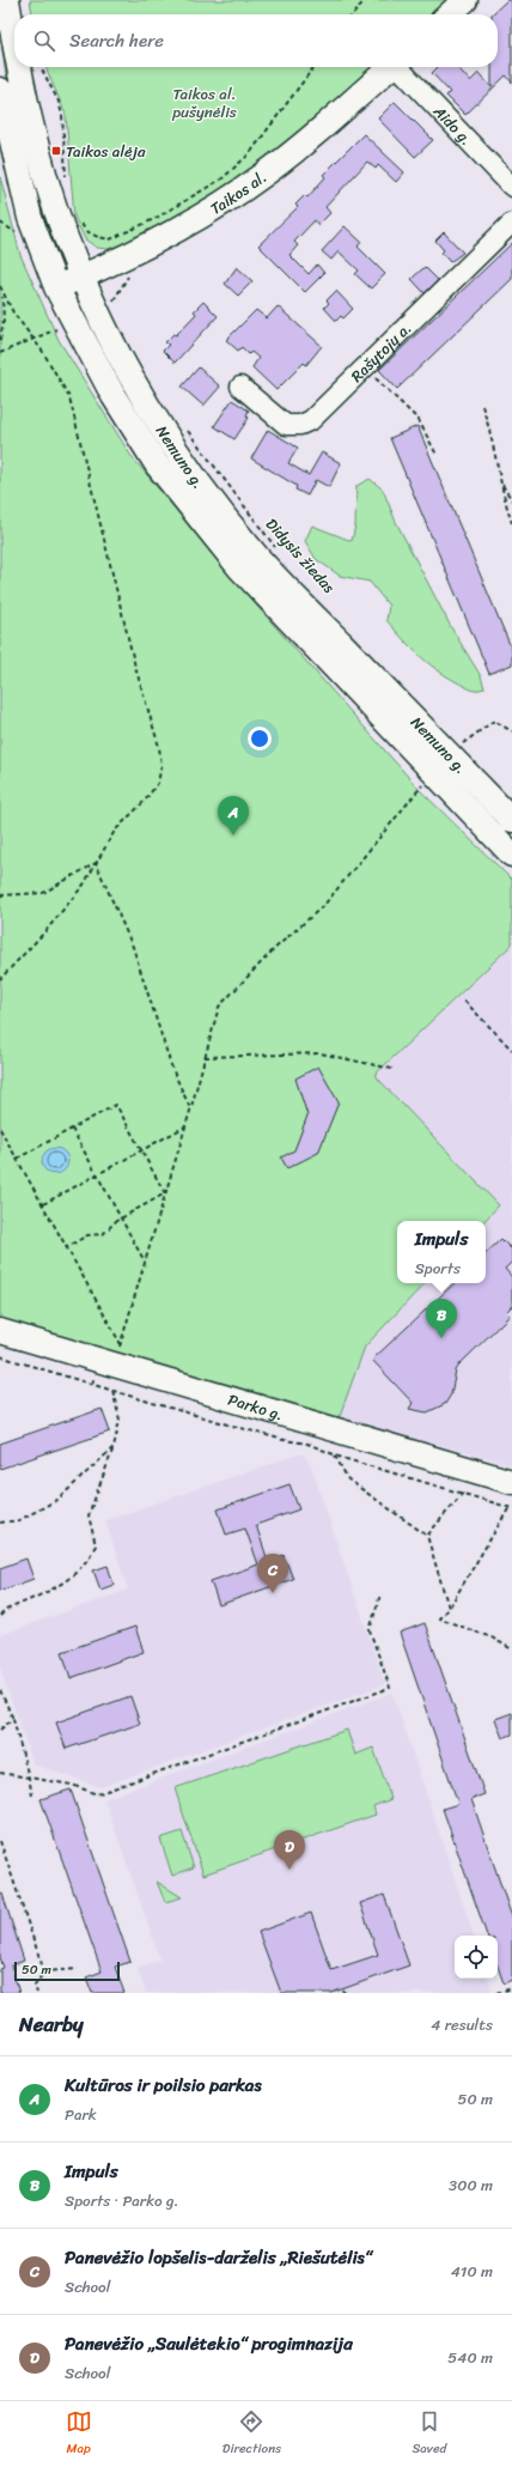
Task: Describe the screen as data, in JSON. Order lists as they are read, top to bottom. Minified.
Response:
{"streets":{"main road":["Taikos al.","Nemuno g.","Parko g."],"street":["Aido g.","Rašytojų a."],"path":["Didysis žiedas"]},"crossings":[["Taikos al.","Nemuno g."]],"parks":["Taikos al. pušynėlis"],"places":{"transit":["Taikos alėja"]},"scale_bar":"50 m","page":{"search":"Search here","pins":["A","B","C","D"],"popup":["Impuls","Sports"],"scale":"50 m","heading":["Nearby","4 results"],"list":[{"mark":"A","name":"Kultūros ir poilsio parkas","note":"Park","value":"50 m"},{"mark":"B","name":"Impuls","note":"Sports · Parko g.","value":"300 m"},{"mark":"C","name":"Panevėžio lopšelis-darželis „Riešutėlis“","note":"School","value":"410 m"},{"mark":"D","name":"Panevėžio „Saulėtekio“ progimnazija","note":"School","value":"540 m"}],"nav":["Map","Directions","Saved"]}}
